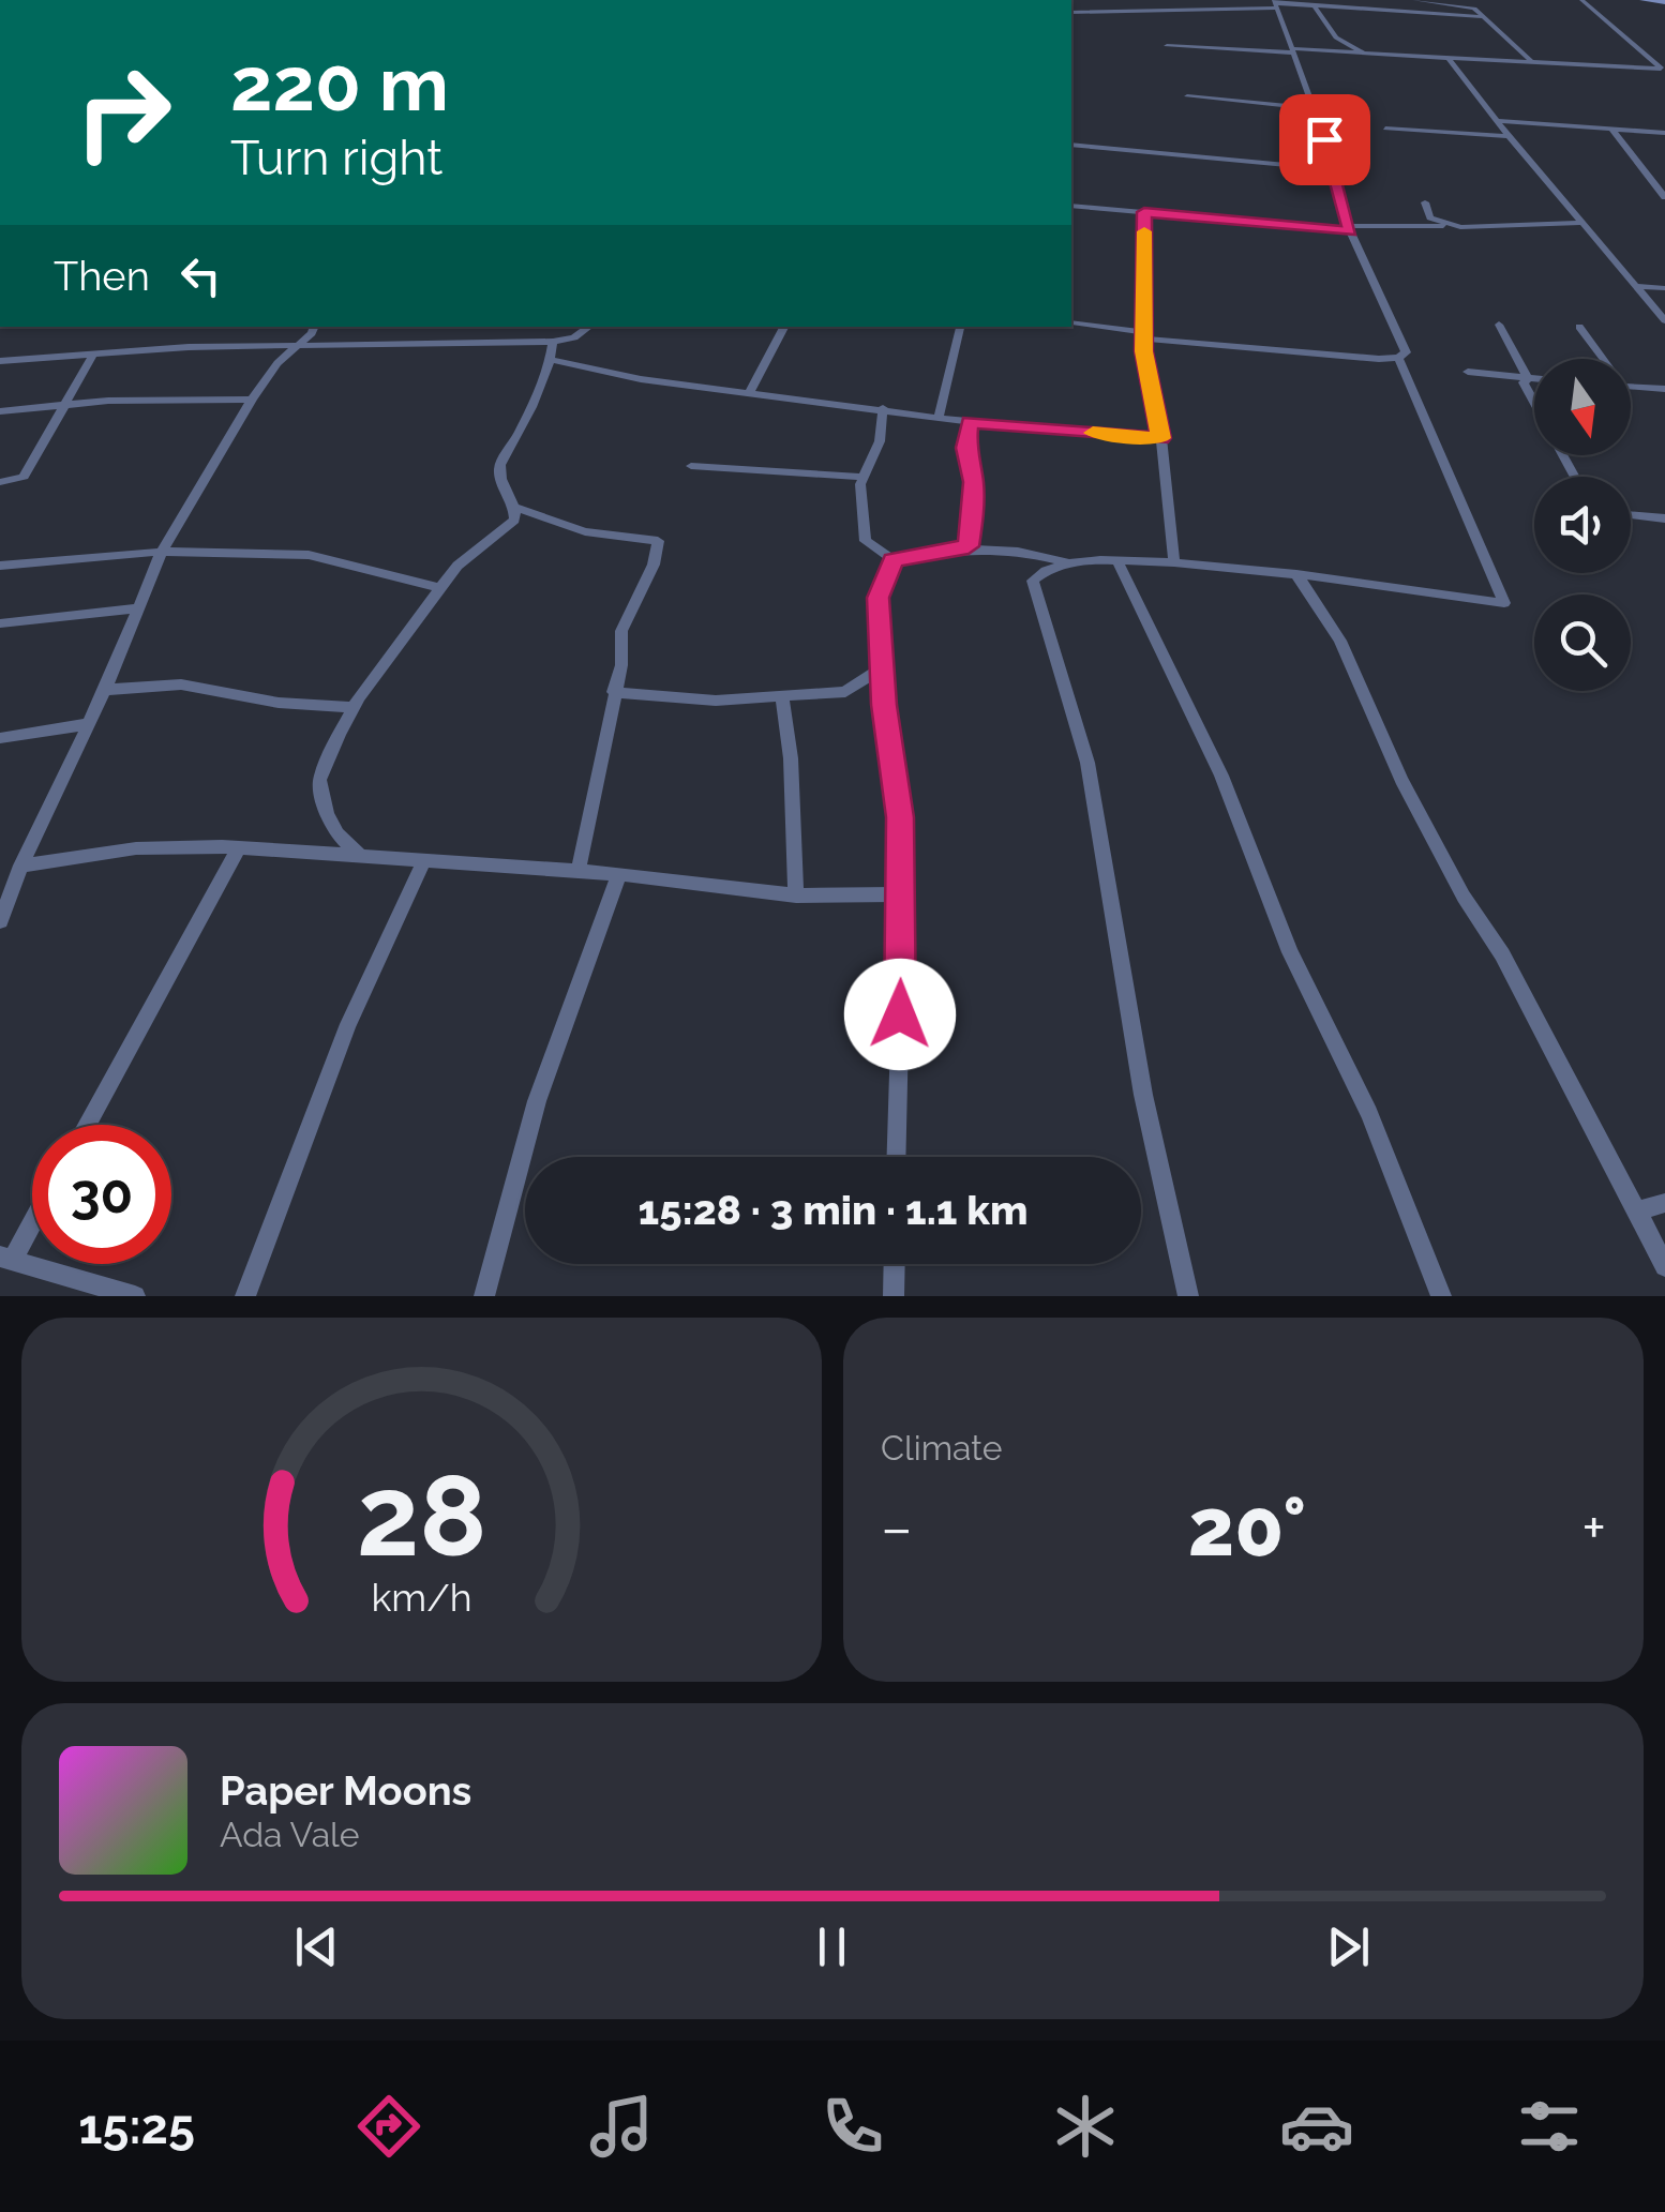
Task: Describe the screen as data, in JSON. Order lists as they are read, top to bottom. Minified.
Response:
{"north":"bottom","page":{"turn":["220 m","Turn right"],"then":"Then","limit":"30","trip":"15:28 · 3 min · 1.1 km","tile":"Climate","heat":["−","20°","+"],"song":["Paper Moons","Ada Vale"],"tabs":"15:25","gauge":["28","km/h"]}}
